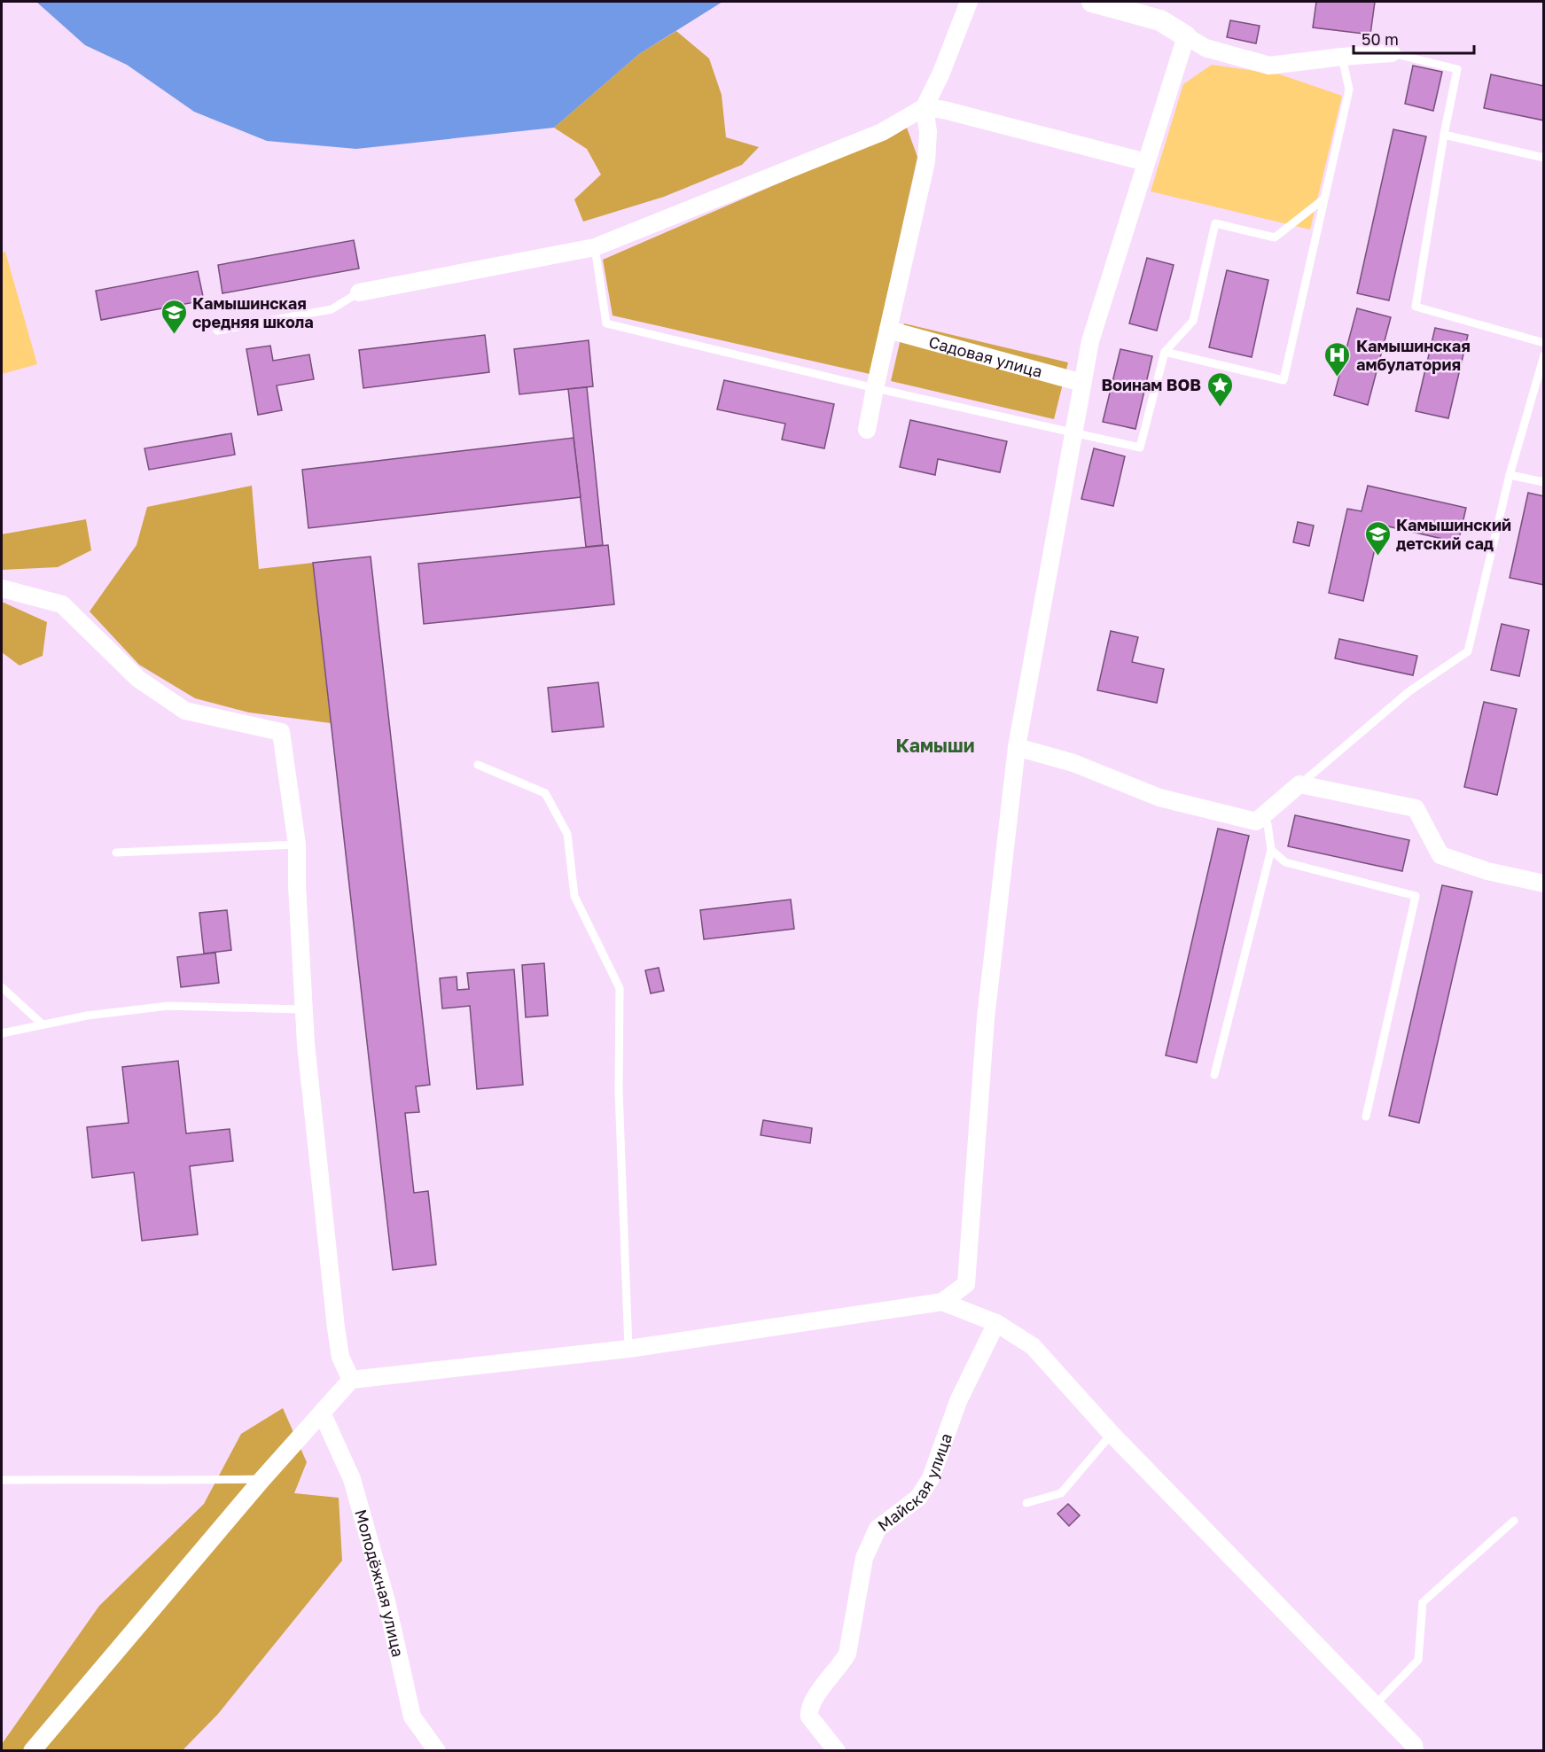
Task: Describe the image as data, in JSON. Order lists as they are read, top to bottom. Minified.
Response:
{"streets":{"street":["Садовая улица","Майская улица","Молодёжная улица"]},"districts":["Камыши"],"places":{"school or university":["Камышинская средняя школа","Камышинский детский сад"],"hospital":["Камышинская амбулатория"],"place":["Воинам ВОВ"]},"scale_bar":"50 m"}
